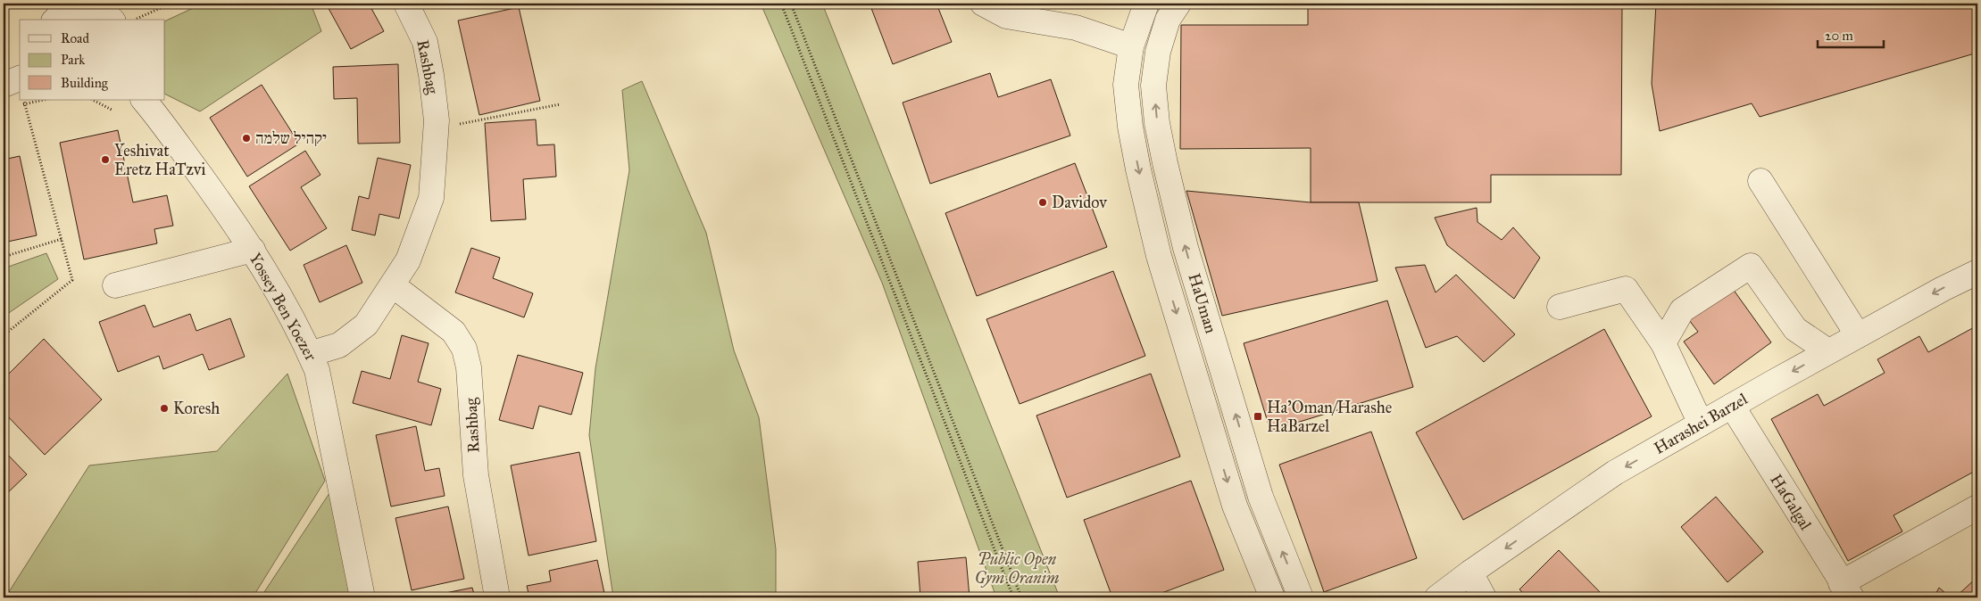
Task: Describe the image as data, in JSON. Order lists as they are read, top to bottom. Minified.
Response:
{"streets":{"street":["Rashbag","HaUman","Yossey Ben Yoezer","Harashei Barzel","HaGalgal"]},"crossings":[["Rashbag","Yossey Ben Yoezer"],["Harashei Barzel","HaGalgal"]],"one_way":["Harashei Barzel"],"parks":["Public Open Gym Oranim"],"places":{"other":["יקהיל שלמה","Yeshivat Eretz HaTzvi","Davidov","Koresh"],"transit":["Ha'Oman/Harashe HaBarzel"]},"legend":["Road","Park","Building"],"scale_bar":"20 m"}
